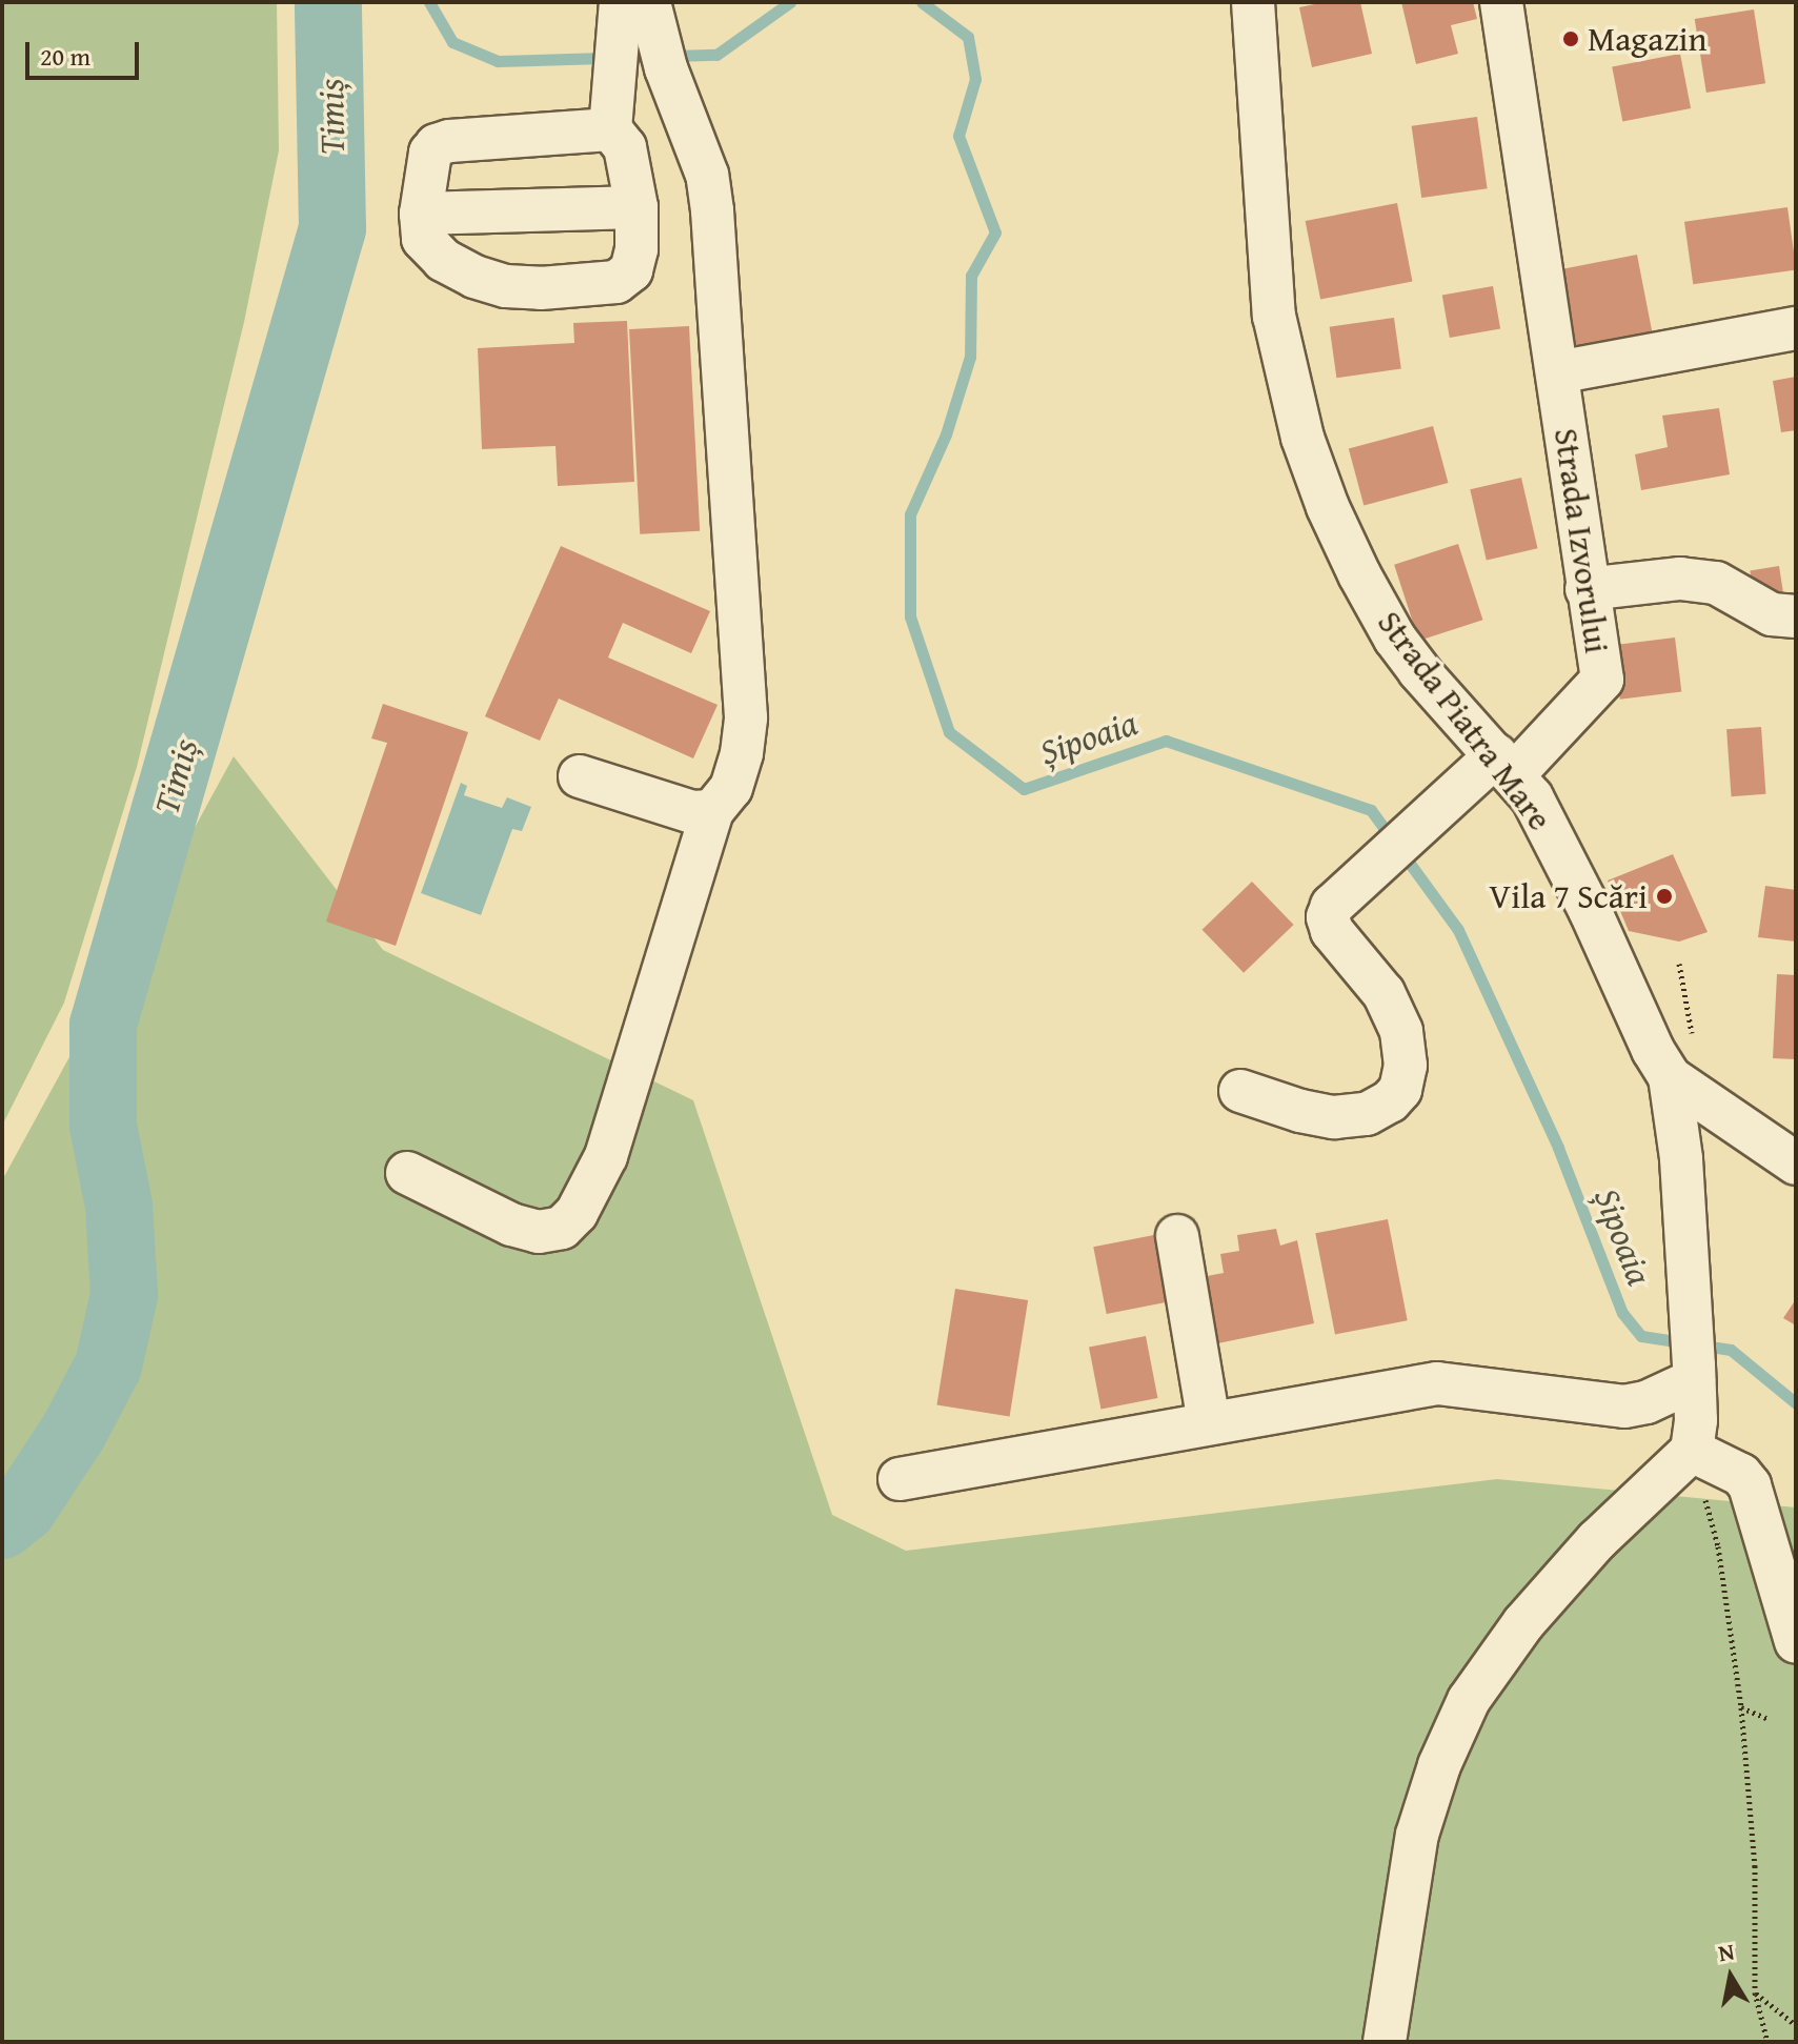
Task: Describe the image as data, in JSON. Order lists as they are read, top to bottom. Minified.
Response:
{"streets":{"street":["Strada Izvorului","Strada Piatra Mare"]},"crossings":[["Strada Izvorului","Strada Piatra Mare"]],"water":["Timiș","Șipoaia"],"places":["Magazin","Vila 7 Scări"],"scale_bar":"20 m","north":"top"}
